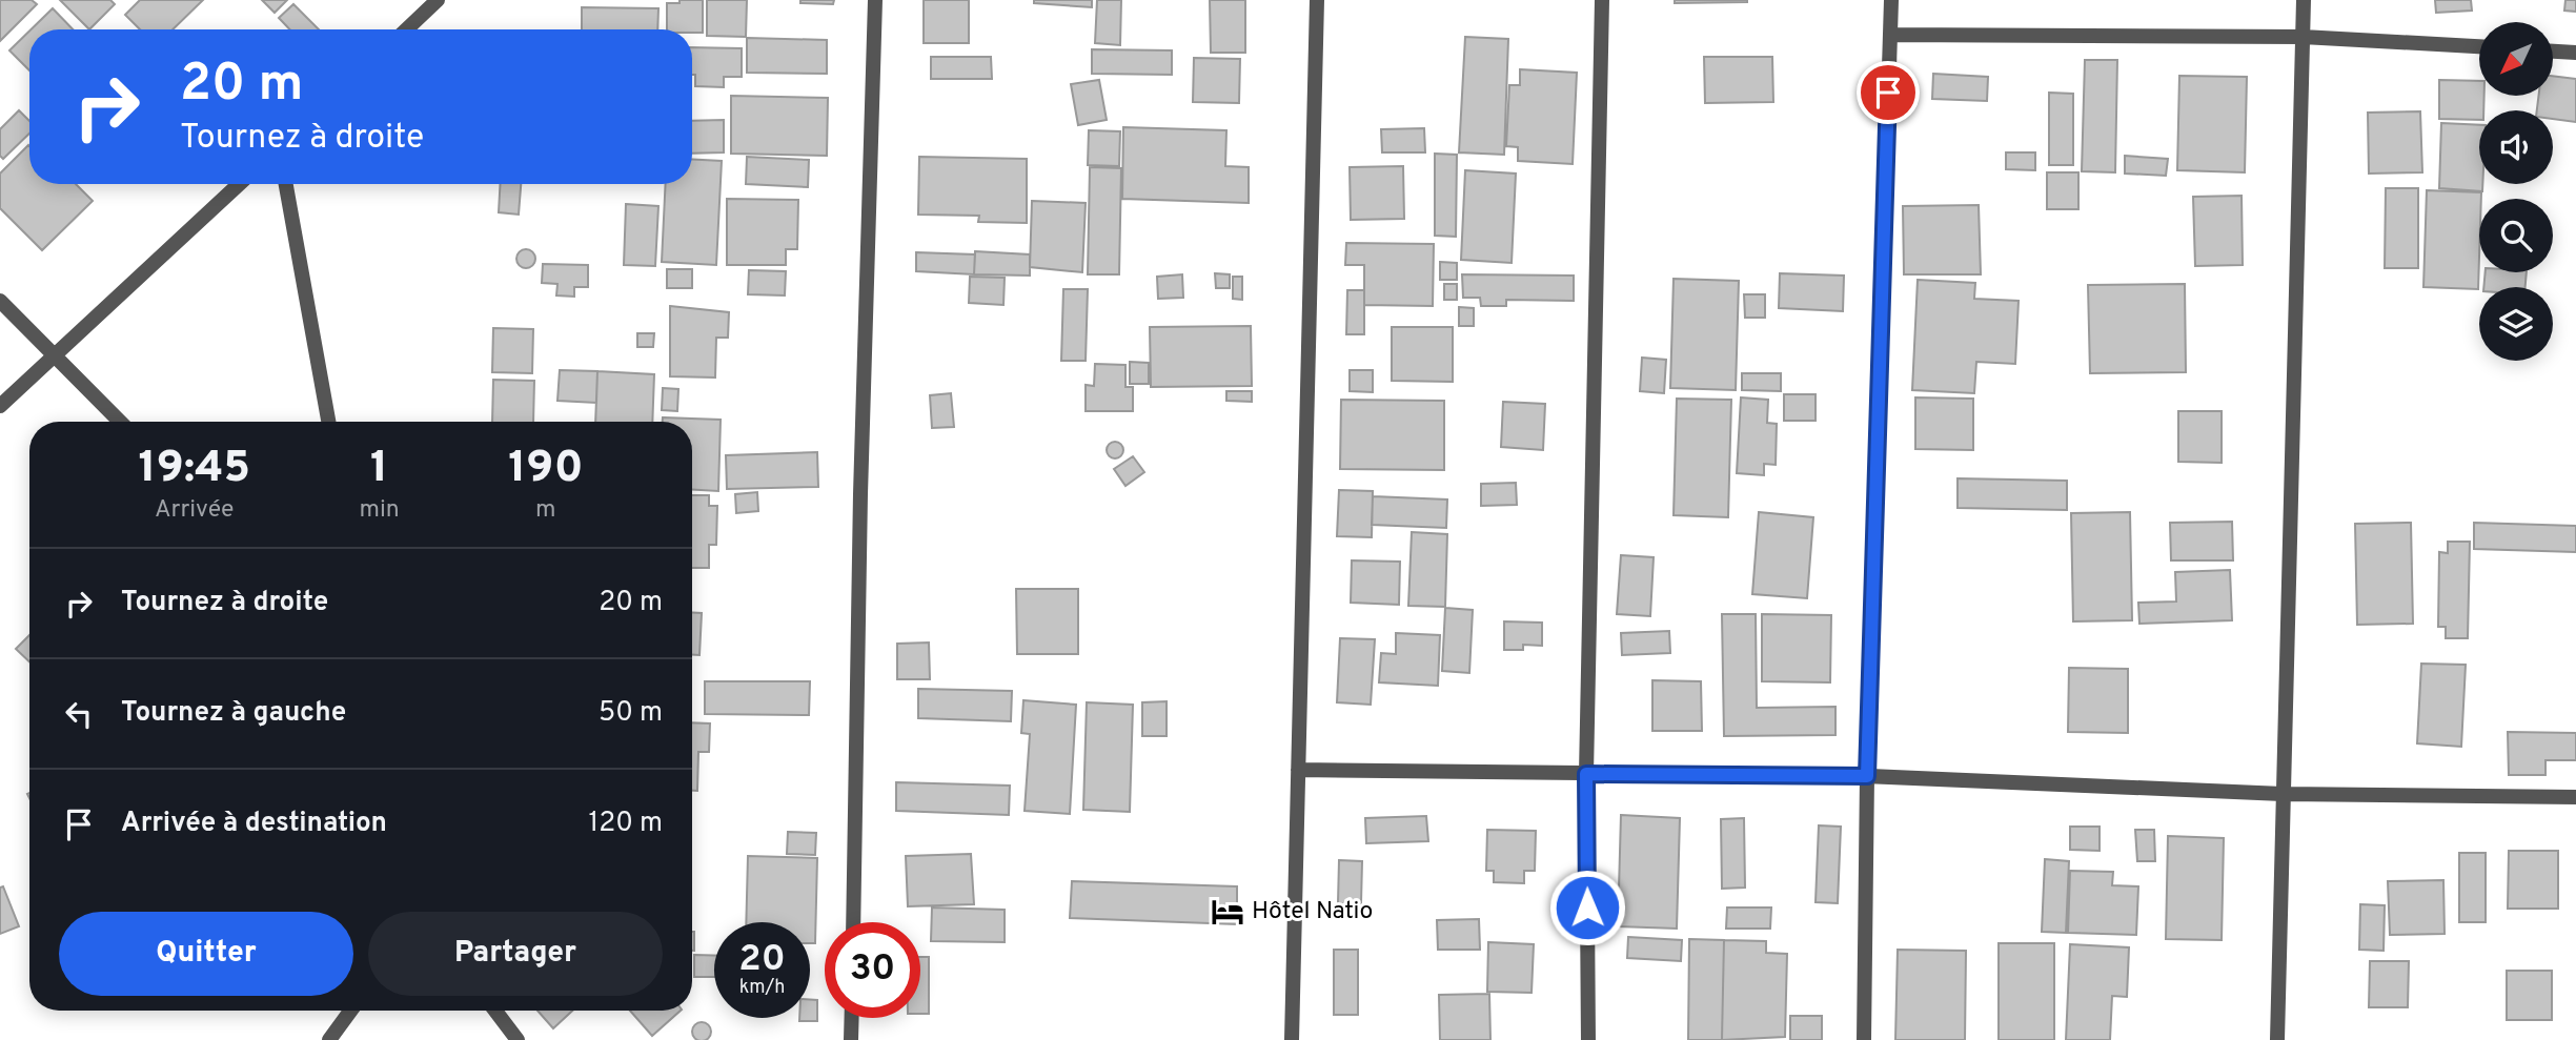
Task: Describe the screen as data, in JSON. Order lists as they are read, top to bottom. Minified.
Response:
{"places":{"hotel":["Hôtel Natio"]},"north":"bottom left","page":{"turn":["20 m","Tournez à droite"],"eta":["19:45","Arrivée","1","min","190","m"],"list":[{"name":"Tournez à droite","value":"20 m"},{"name":"Tournez à gauche","value":"50 m"},{"name":"Arrivée à destination","value":"120 m"}],"buttons":["Quitter","Partager"],"speed":"20 km/h","limit":"30"}}
